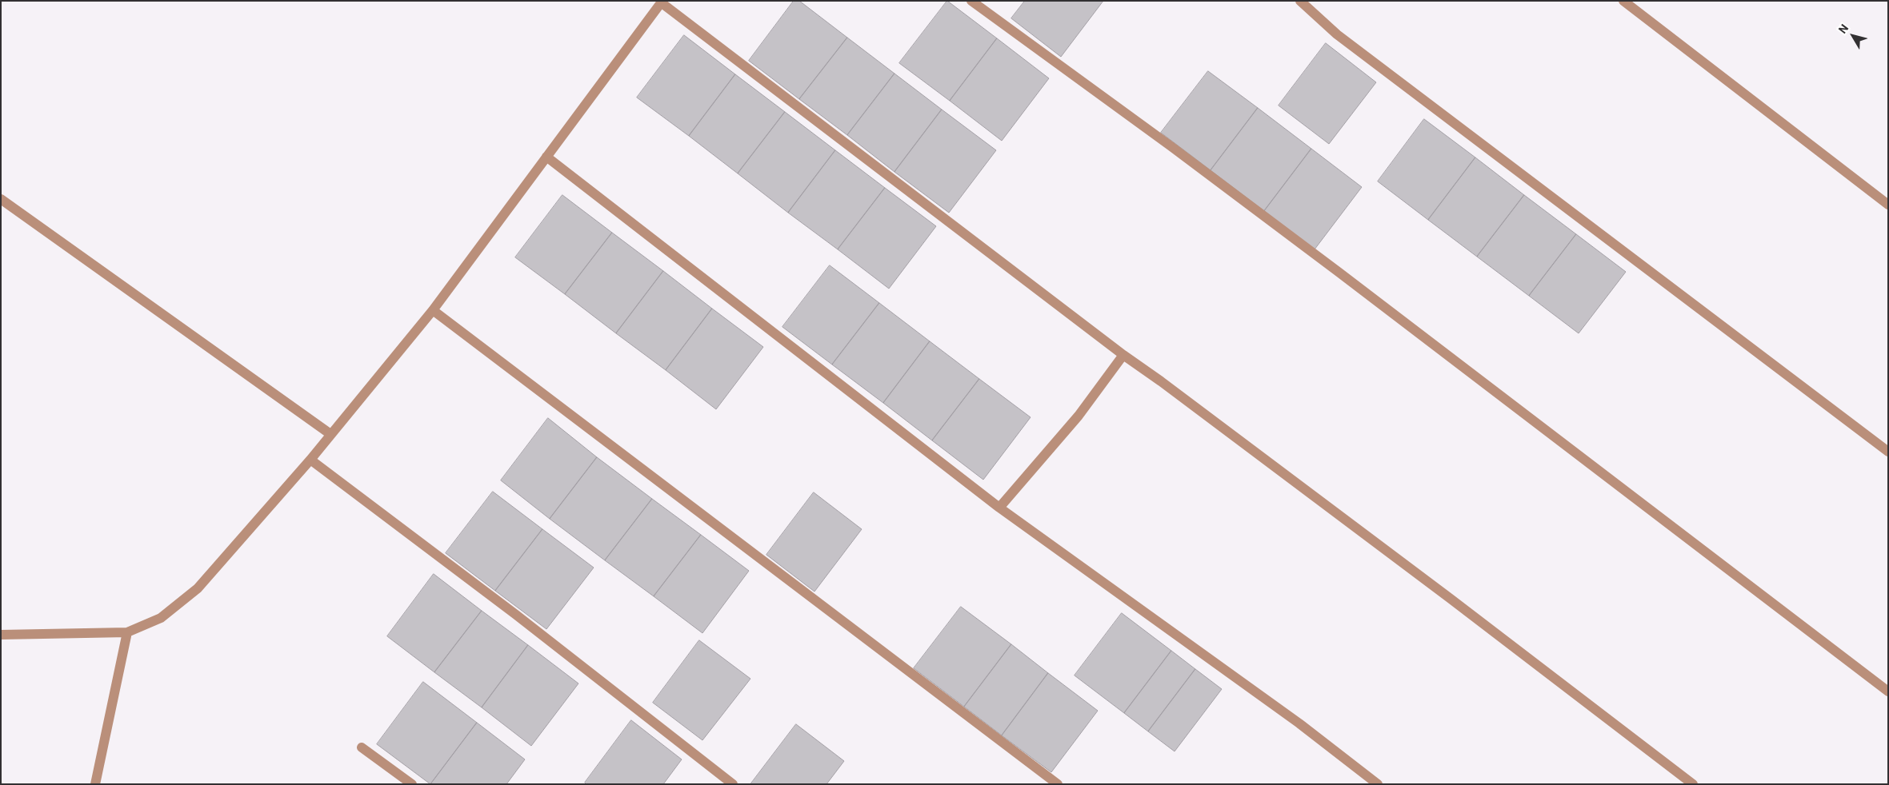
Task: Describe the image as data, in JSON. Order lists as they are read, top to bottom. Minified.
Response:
{"north":"top left"}
